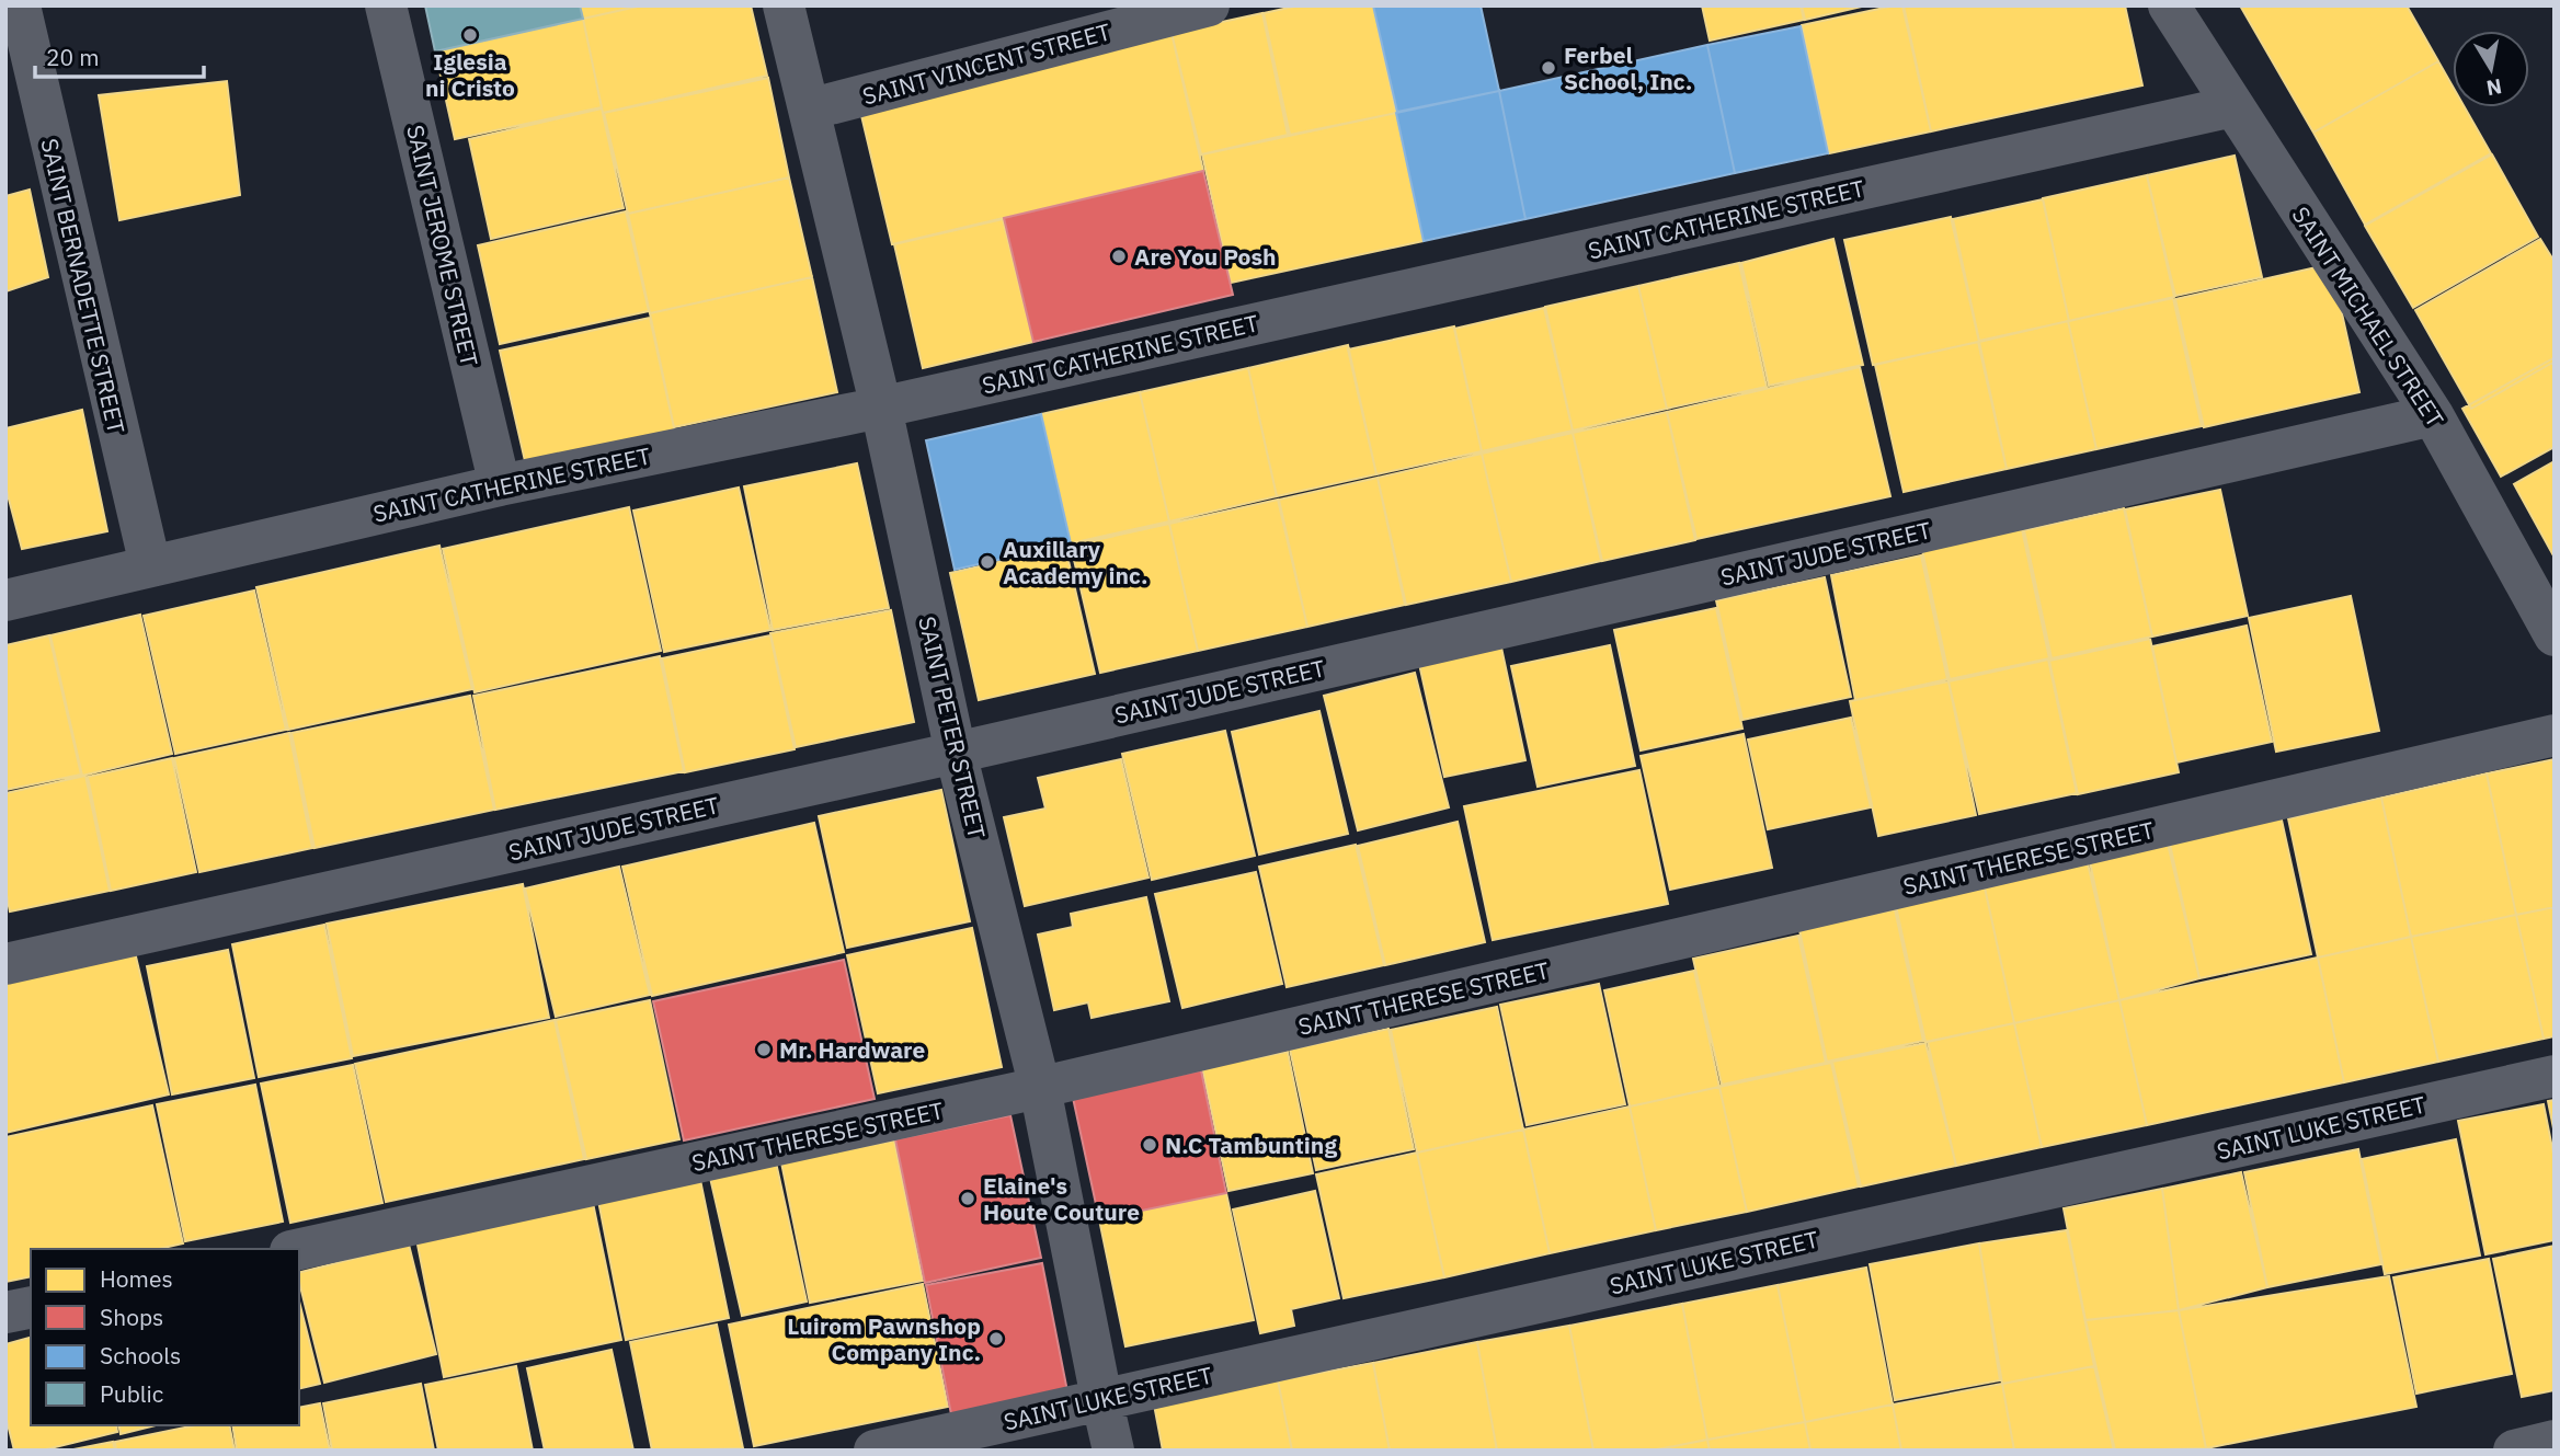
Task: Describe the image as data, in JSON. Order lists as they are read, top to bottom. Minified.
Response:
{"streets":{"street":["SAINT VINCENT STREET","SAINT CATHERINE STREET","SAINT JEROME STREET","SAINT BERNADETTE STREET","SAINT MICHAEL STREET","SAINT JUDE STREET","SAINT PETER STREET","SAINT THERESE STREET","SAINT LUKE STREET"]},"crossings":[["SAINT VINCENT STREET","SAINT PETER STREET"],["SAINT CATHERINE STREET","SAINT JEROME STREET"],["SAINT CATHERINE STREET","SAINT BERNADETTE STREET"],["SAINT CATHERINE STREET","SAINT MICHAEL STREET"],["SAINT CATHERINE STREET","SAINT PETER STREET"],["SAINT MICHAEL STREET","SAINT JUDE STREET"],["SAINT JUDE STREET","SAINT PETER STREET"],["SAINT PETER STREET","SAINT THERESE STREET"],["SAINT PETER STREET","SAINT LUKE STREET"]],"places":["Iglesia ni Cristo","Ferbel School, Inc.","Are You Posh","Auxillary Academy inc.","Mr. Hardware","N.C Tambunting","Elaine's Houte Couture","Luirom Pawnshop Company Inc."],"legend":["Homes","Shops","Schools","Public"],"scale_bar":"20 m","north":"bottom"}
